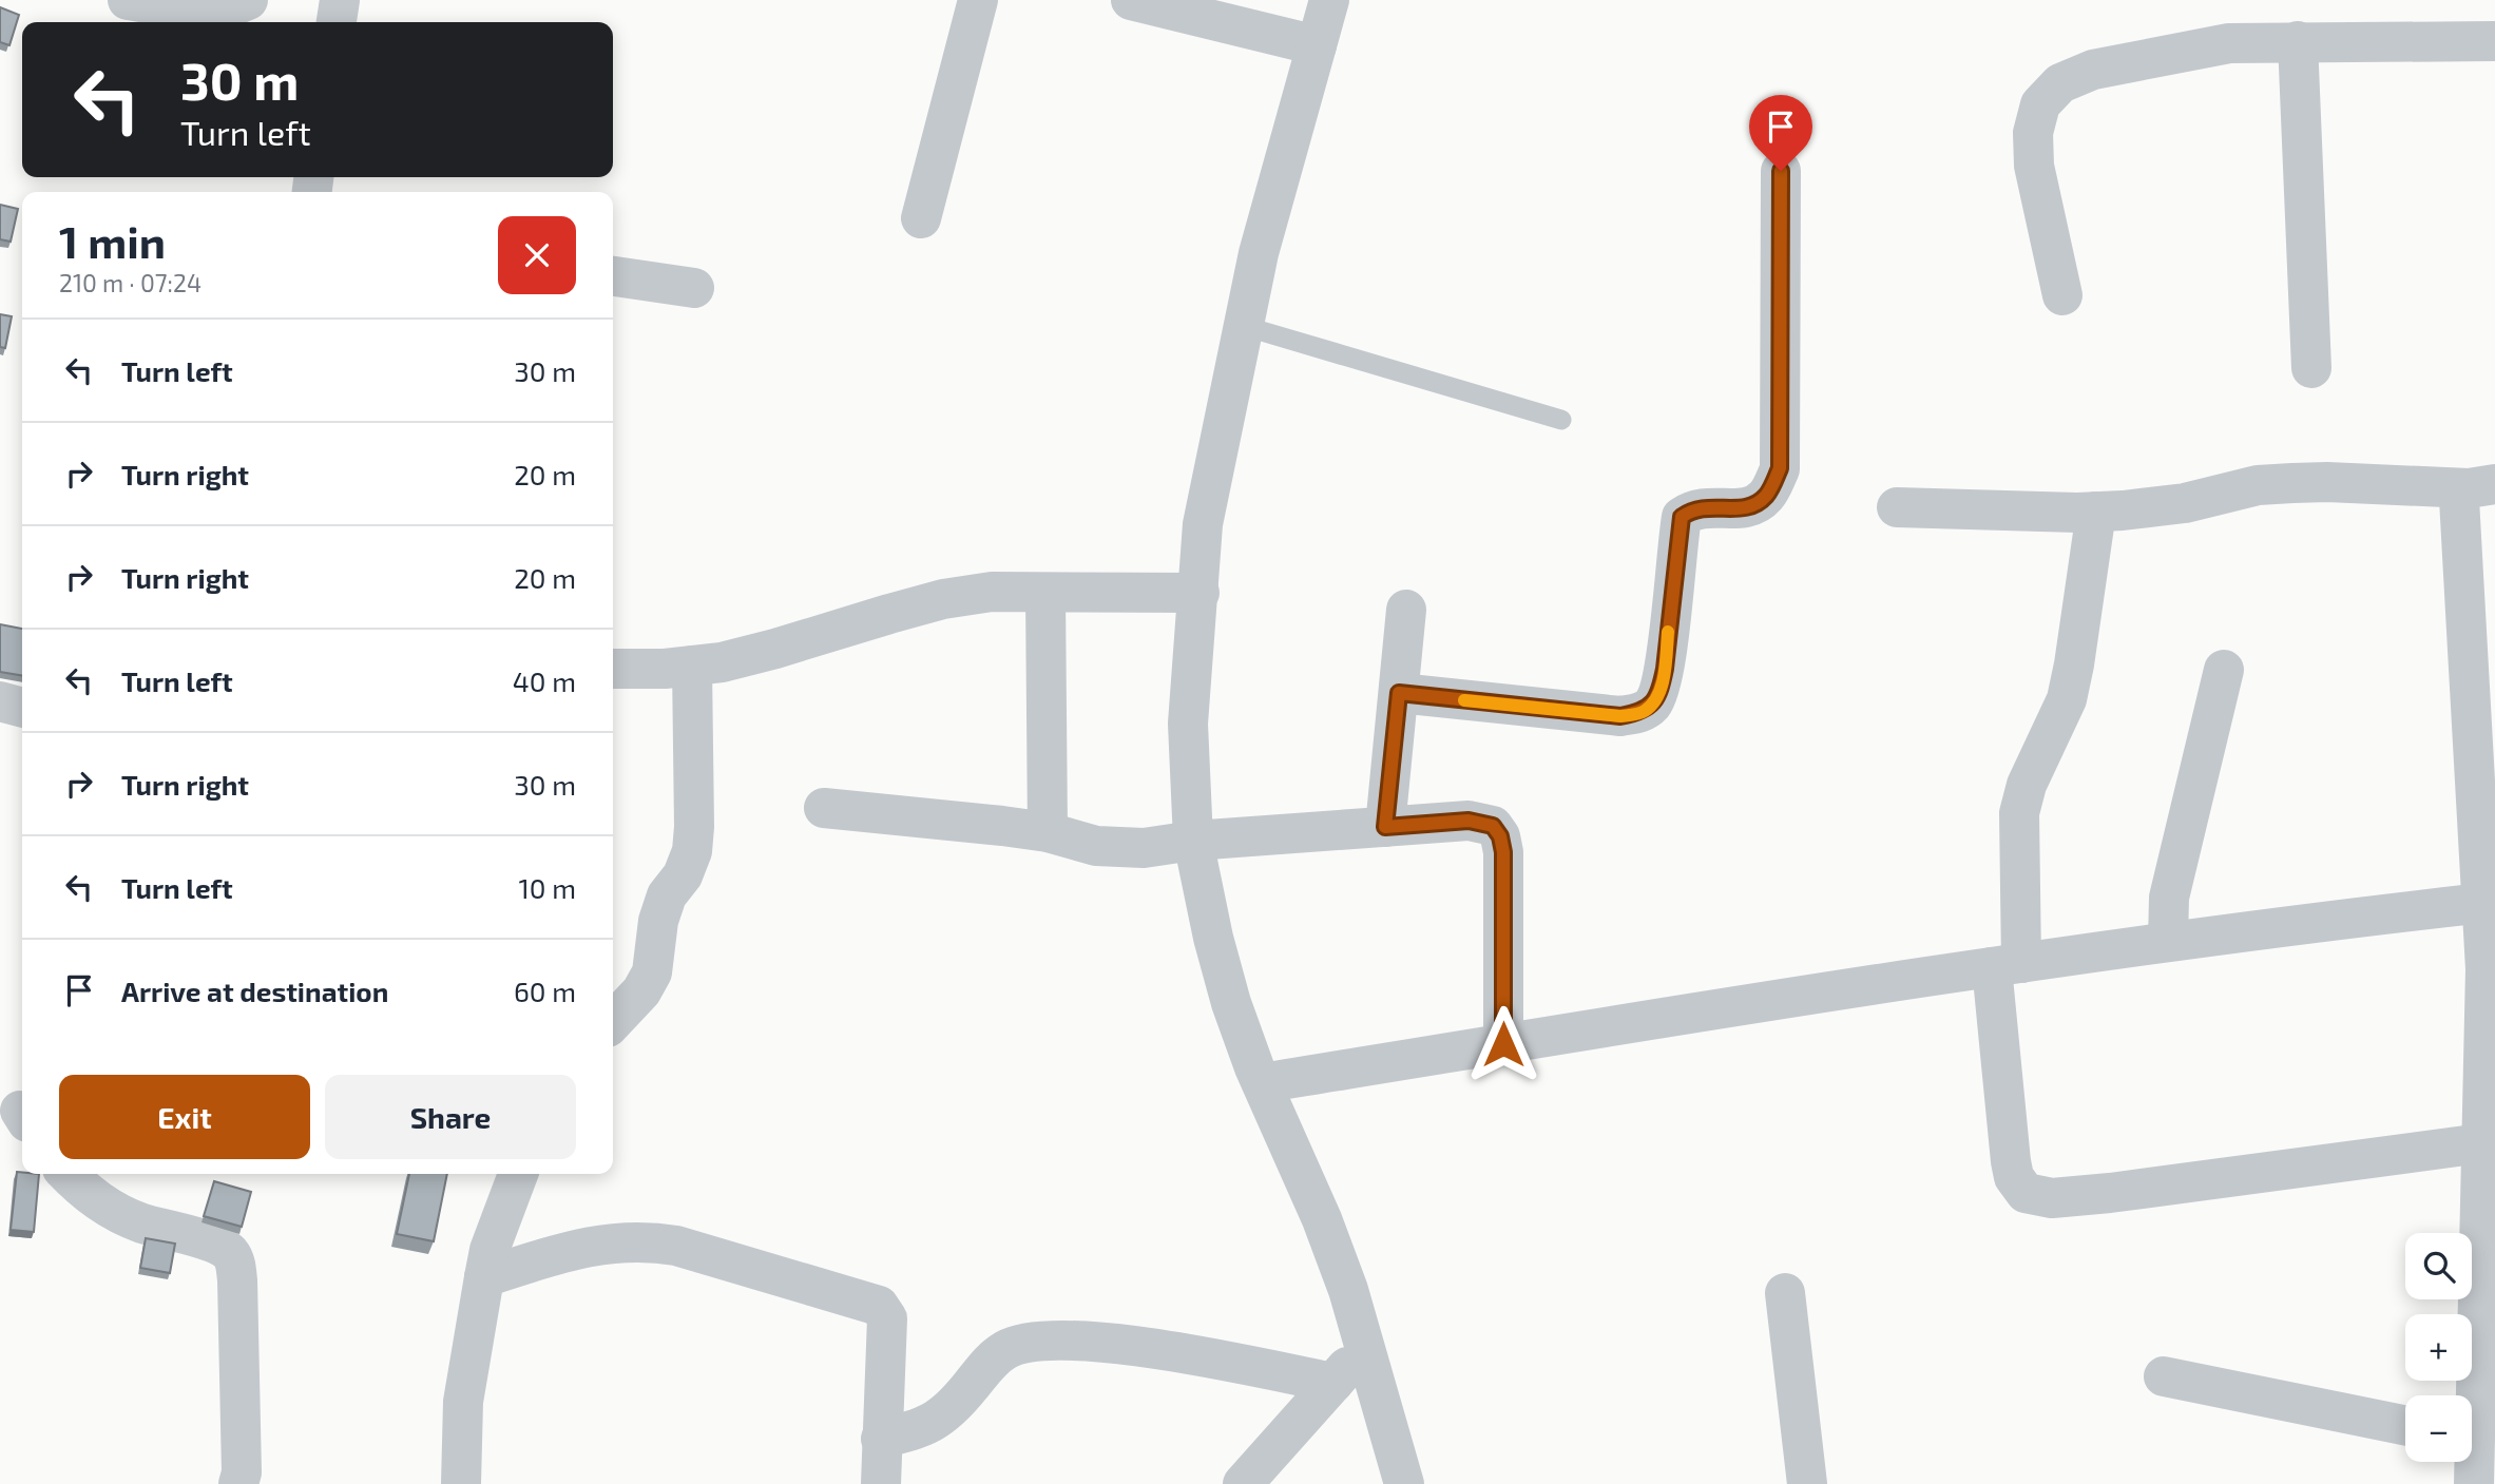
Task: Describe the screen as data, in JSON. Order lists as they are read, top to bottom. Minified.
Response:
{"page":{"turn":["30 m","Turn left"],"heading":["1 min","210 m · 07:24"],"list":[{"name":"Turn left","value":"30 m"},{"name":"Turn right","value":"20 m"},{"name":"Turn right","value":"20 m"},{"name":"Turn left","value":"40 m"},{"name":"Turn right","value":"30 m"},{"name":"Turn left","value":"10 m"},{"name":"Arrive at destination","value":"60 m"}],"buttons":["Exit","Share"],"map_buttons":["+","−"]}}
